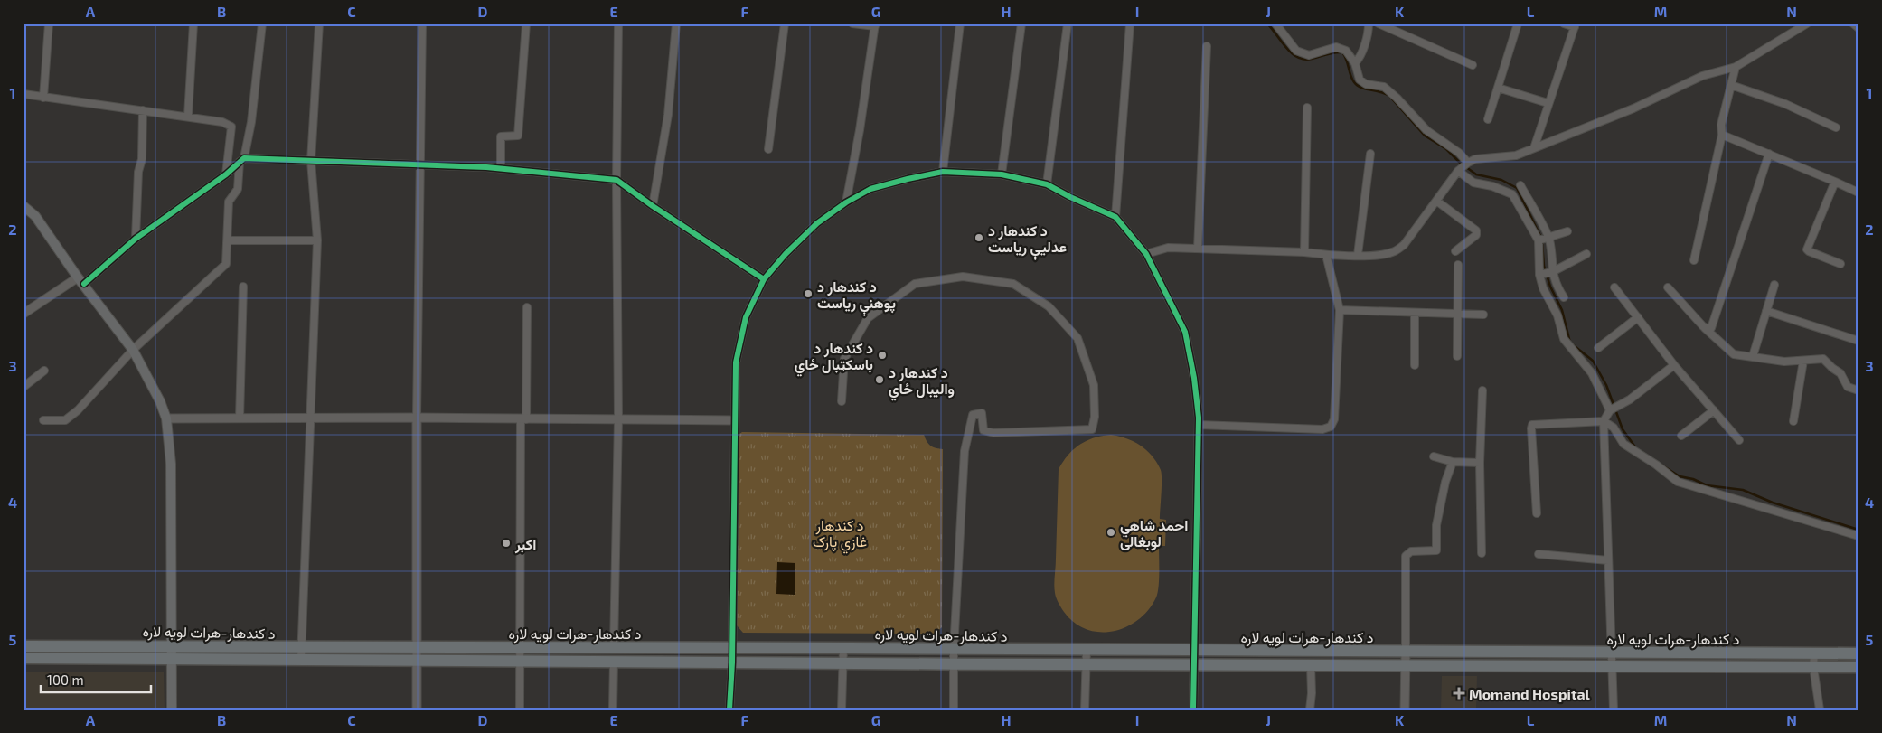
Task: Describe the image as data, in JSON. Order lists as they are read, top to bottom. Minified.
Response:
{"streets":{"highway":["د کندهار-هرات لويه لاره"]},"parks":["د کندهار غازي پارک"],"places":{"other":["د کندهار د عدلیې رياست","د کندهار د پوهنې رياست","د کندهار د باسکټبال ځاي","د کندهار د واليبال ځاي","احمد شاهي لوبغالی","اکبر"],"health":["Momand Hospital"]},"scale_bar":"100 m","grid":{"columns":["A","B","C","D","E","F","G","H","I","J","K","L","M","N"],"rows":["1","2","3","4","5"]}}
